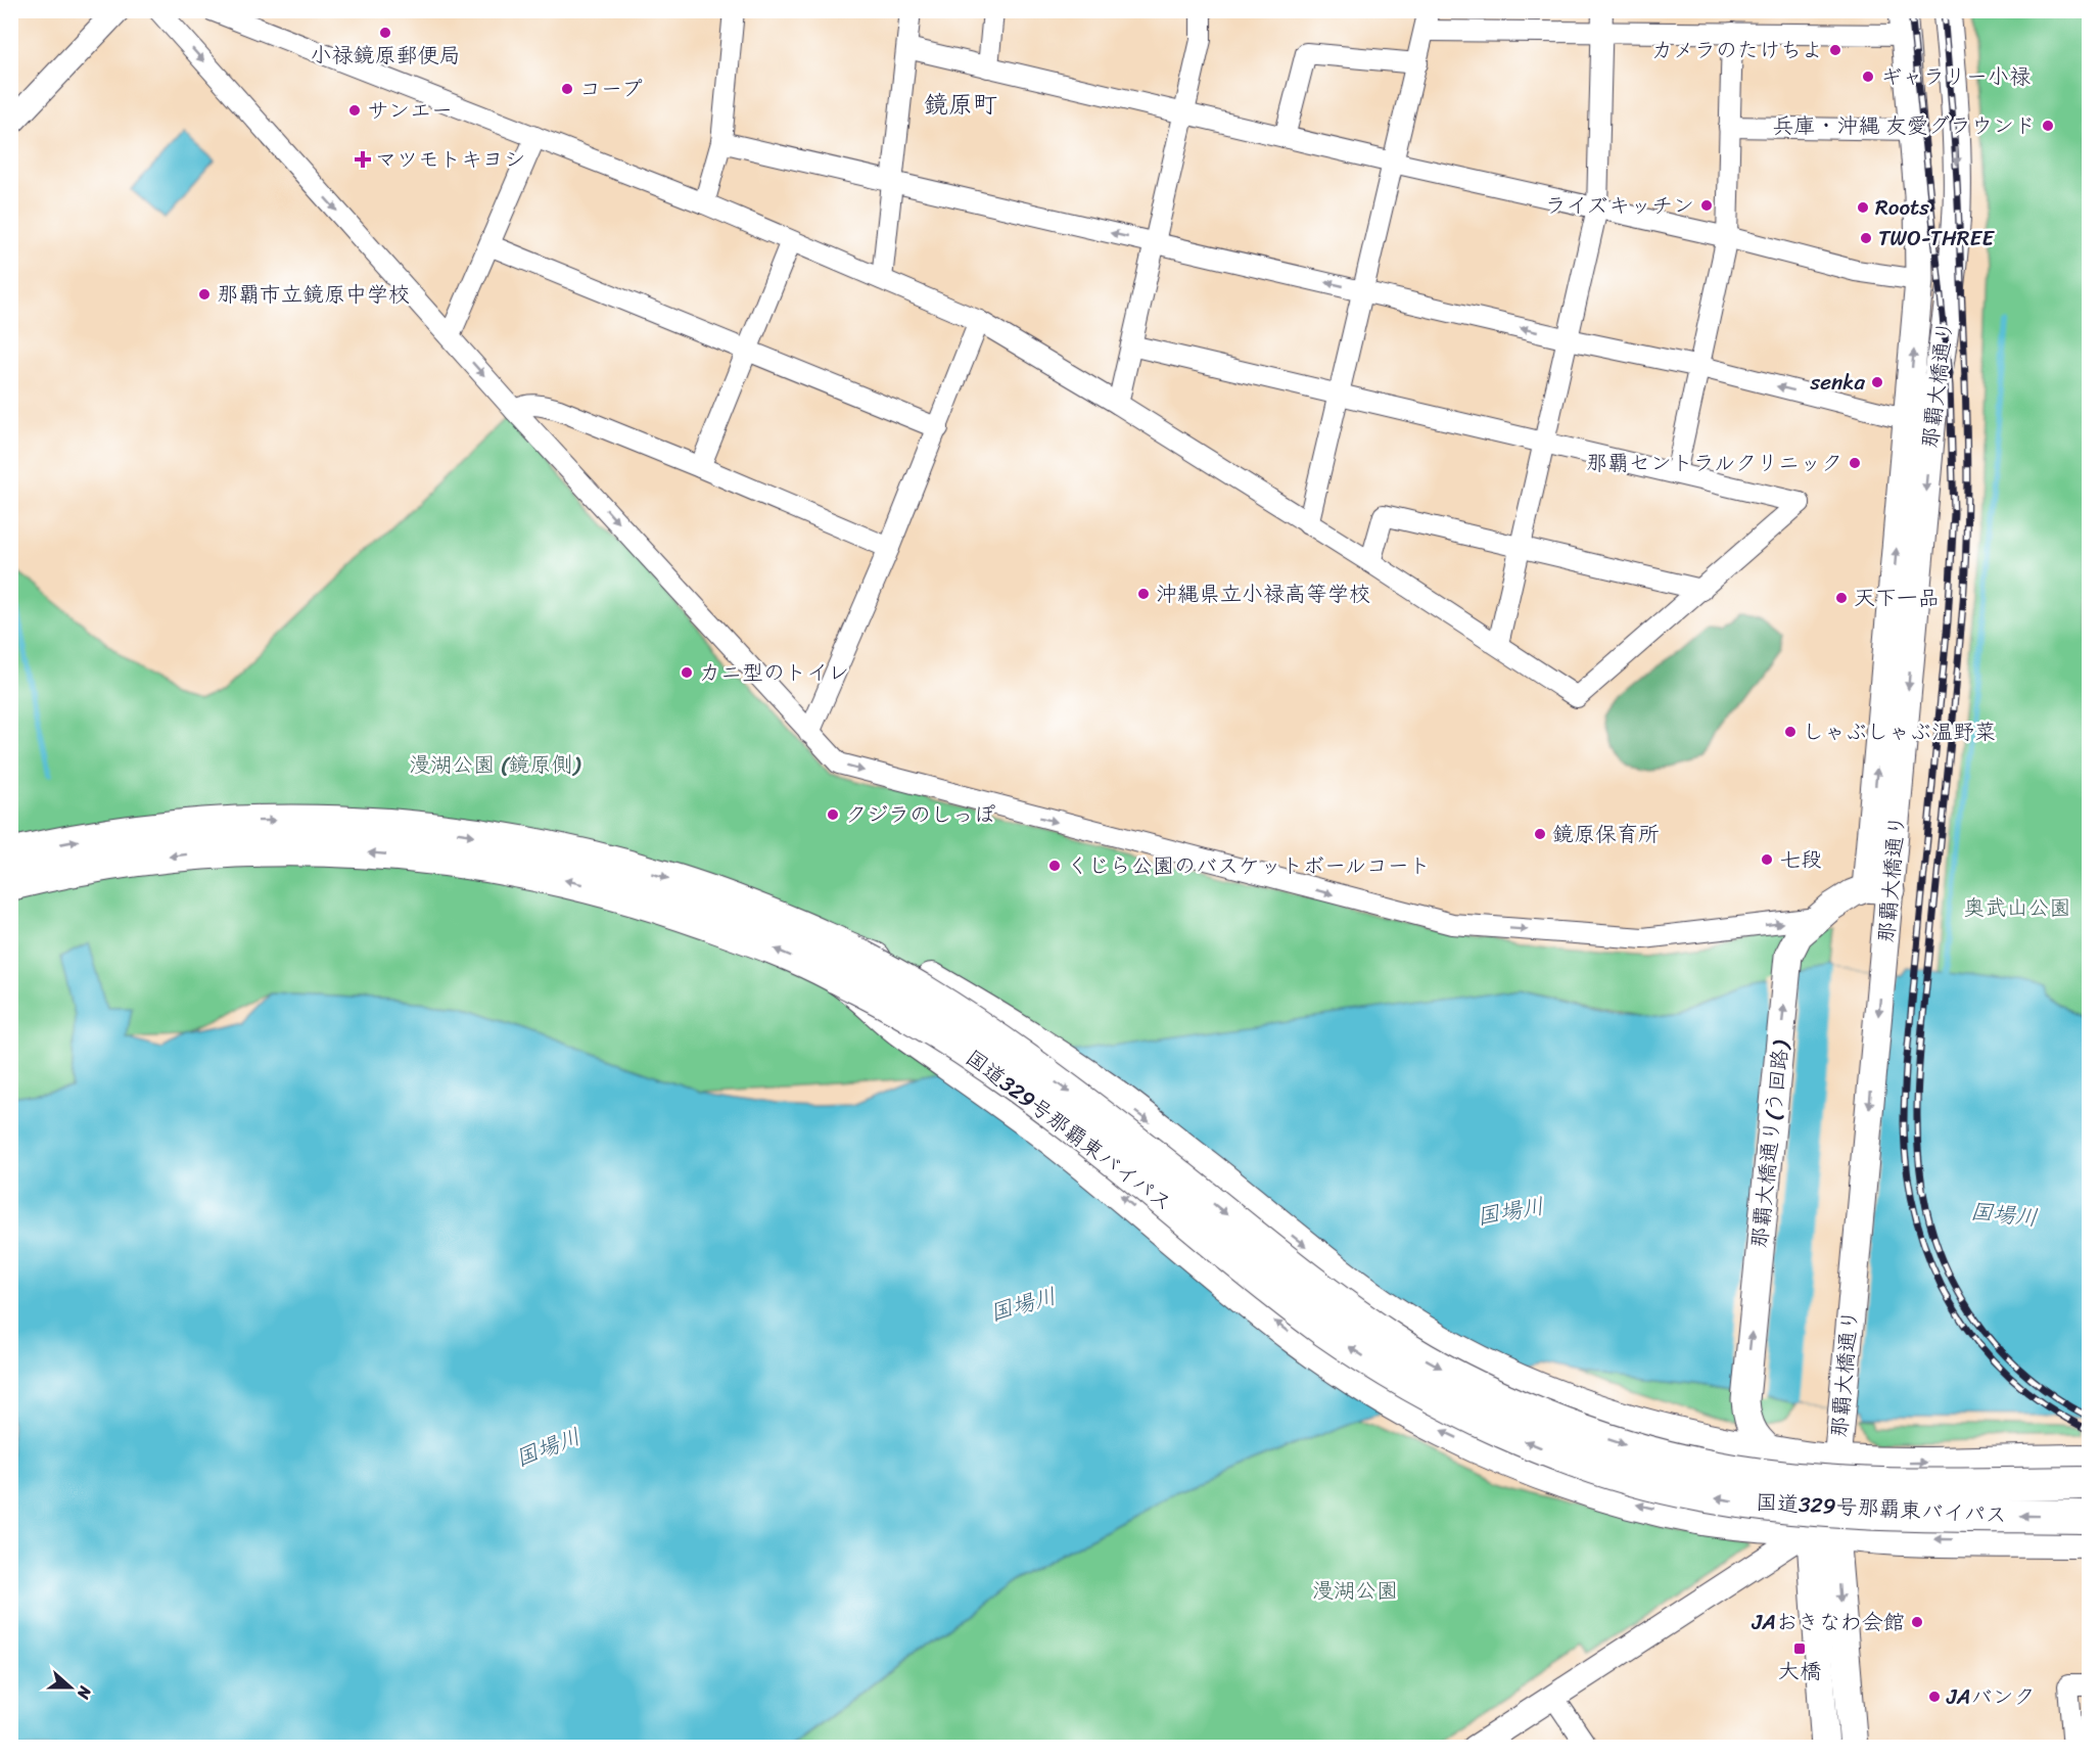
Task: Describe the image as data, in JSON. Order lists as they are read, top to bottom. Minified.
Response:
{"streets":{"highway":["国道329号那覇東バイパス"],"main road":["那覇大橋通り","那覇大橋通り(う回路)"]},"crossings":[["那覇大橋通り","那覇大橋通り(う回路)"]],"one_way":["那覇大橋通り(う回路)"],"districts":["鏡原町"],"water":["国場川"],"parks":["漫湖公園 (鏡原側)","奥武山公園","漫湖公園"],"places":{"other":["小禄鏡原郵便局","カメラのたけちよ","ギャラリー小禄","コープ","サンエー","兵庫・沖縄 友愛グラウンド","ライズキッチン","Roots","TWO-THREE","那覇市立鏡原中学校","senka","那覇セントラルクリニック","沖縄県立小禄高等学校","天下一品","カニ型のトイレ","しゃぶしゃぶ温野菜","クジラのしっぽ","鏡原保育所","七段","くじら公園のバスケットボールコート","JAおきなわ会館","JAバンク"],"health":["マツモトキヨシ"],"transit":["大橋"]},"north":"right"}
